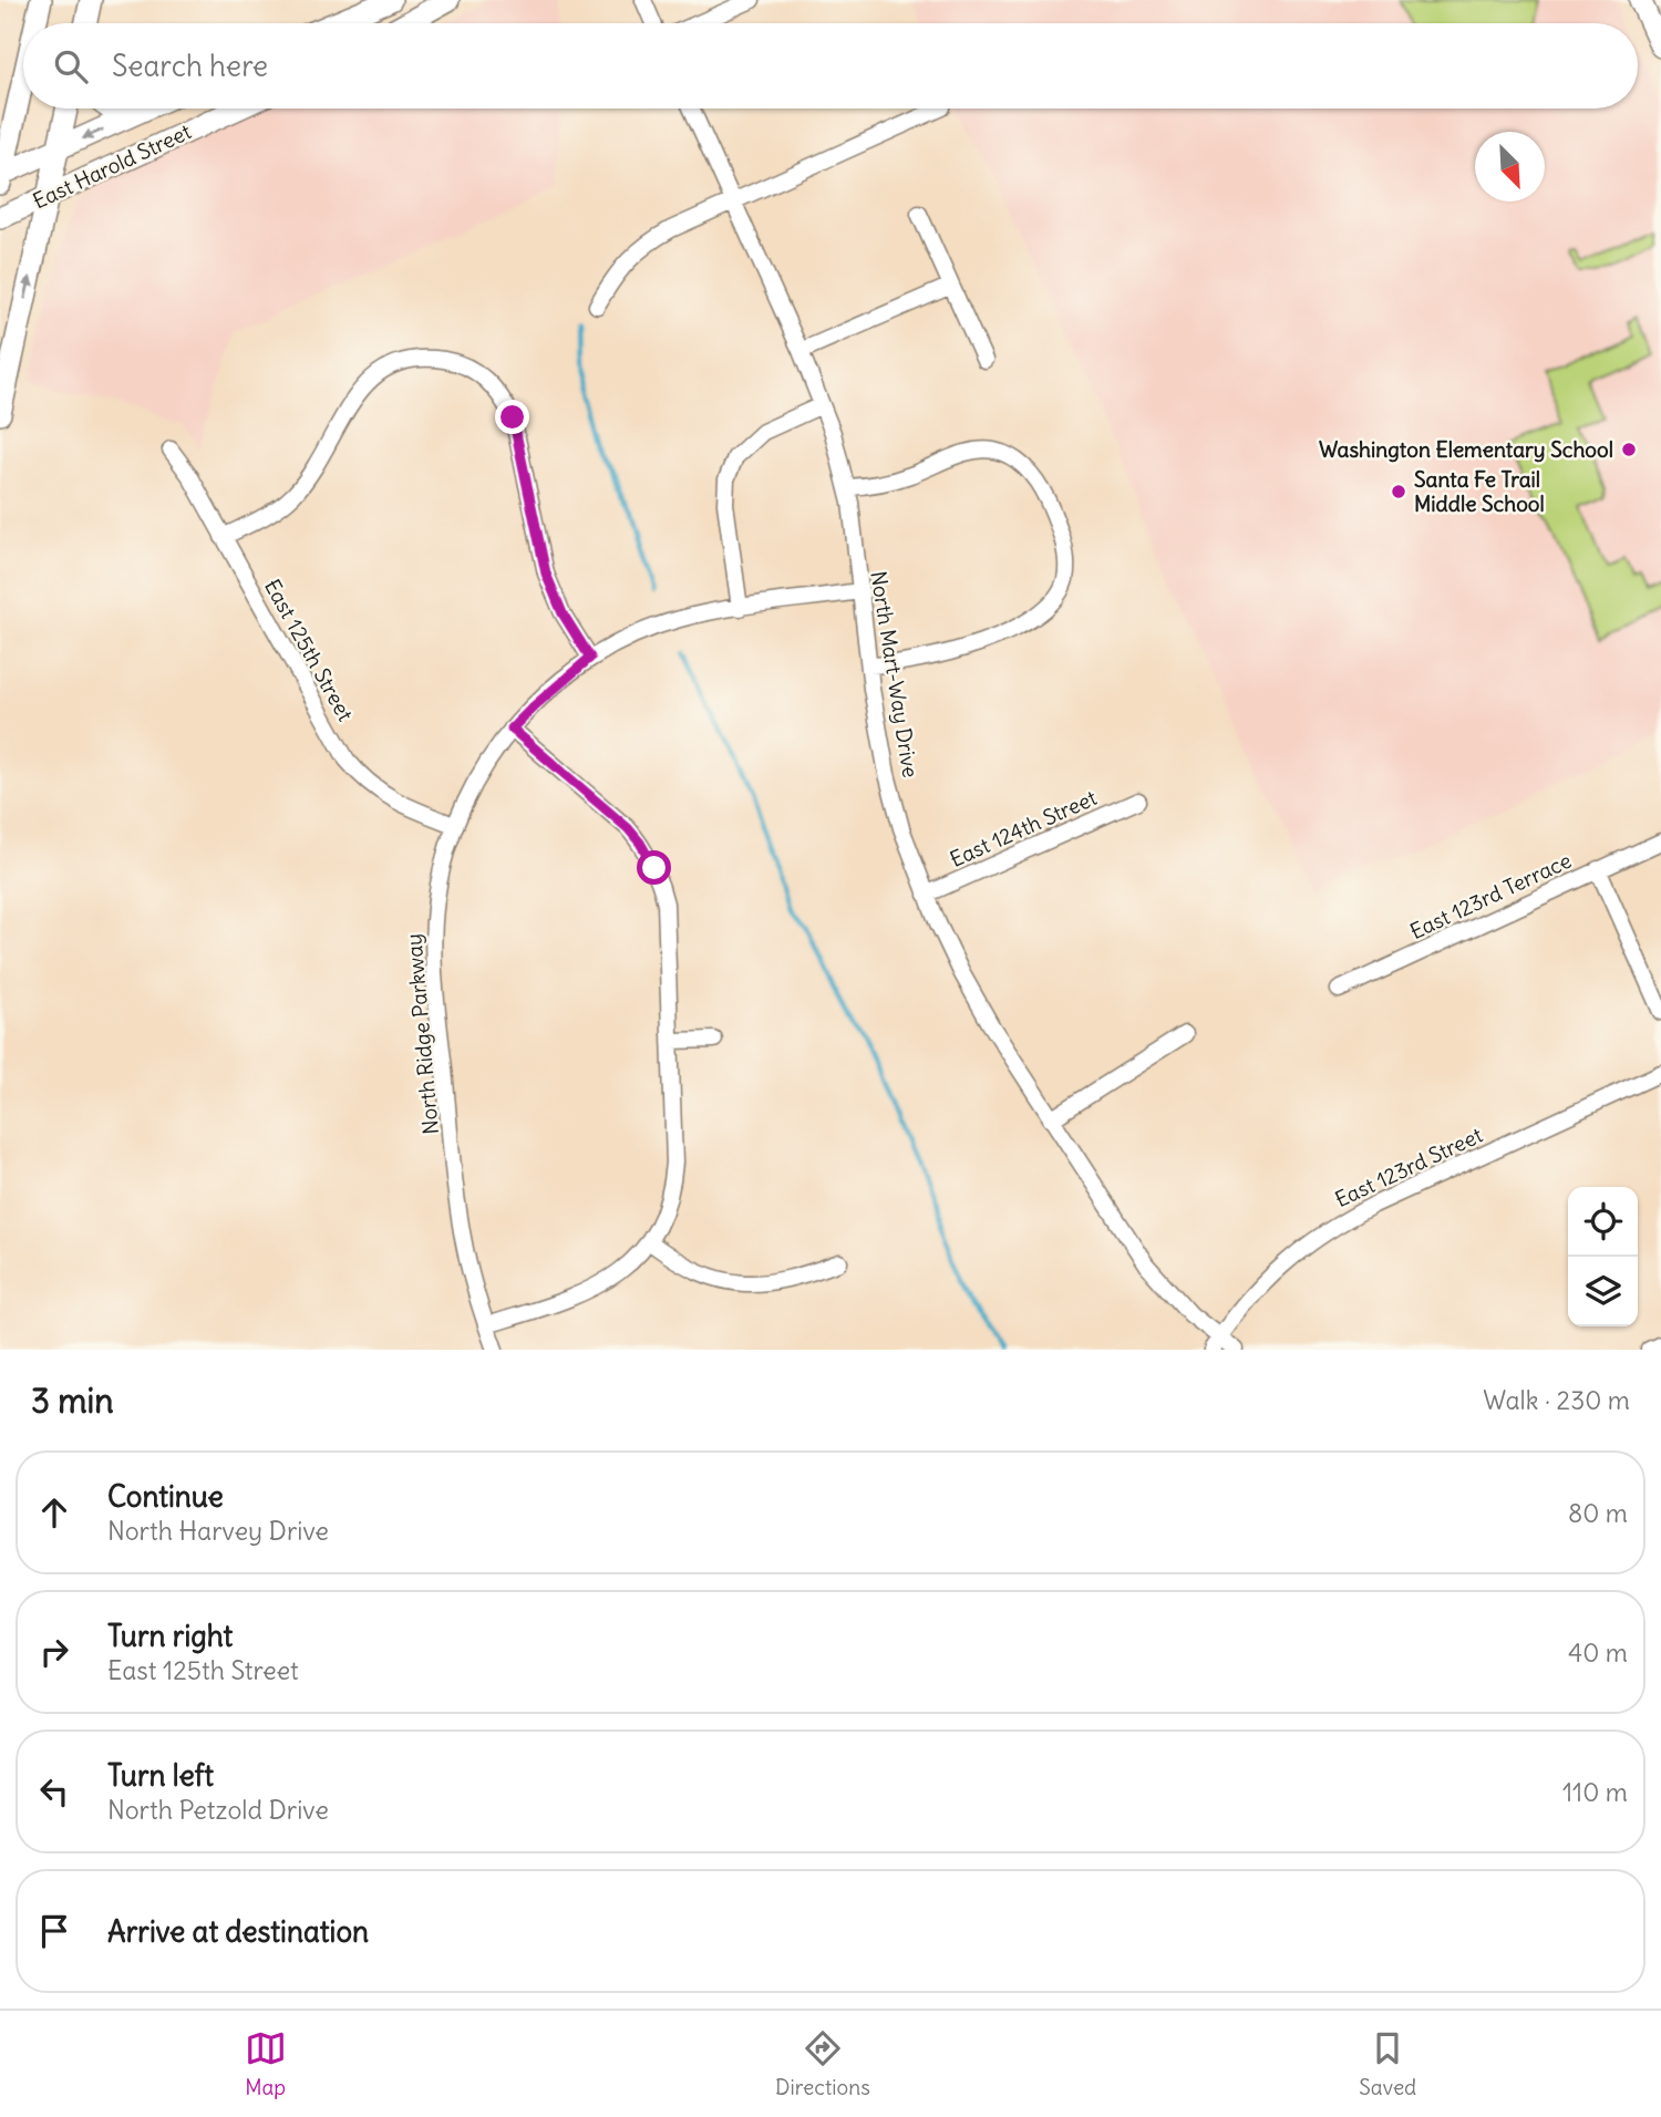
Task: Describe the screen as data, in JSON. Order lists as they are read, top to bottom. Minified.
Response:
{"streets":{"main road":["East Harold Street"],"street":["East 125th Street","North Mart-Way Drive","East 124th Street","East 123rd Terrace","North Ridge Parkway","East 123rd Street"]},"crossings":[["East 125th Street","North Ridge Parkway"],["North Mart-Way Drive","East 124th Street"],["North Mart-Way Drive","East 123rd Street"]],"places":["Washington Elementary School","Santa Fe Trail Middle School"],"north":"bottom right","page":{"search":"Search here","heading":["3 min","Walk · 230 m"],"list":[["Continue","North Harvey Drive","80 m"],["Turn right","East 125th Street","40 m"],["Turn left","North Petzold Drive","110 m"],"Arrive at destination"],"nav":["Map","Directions","Saved"]}}
